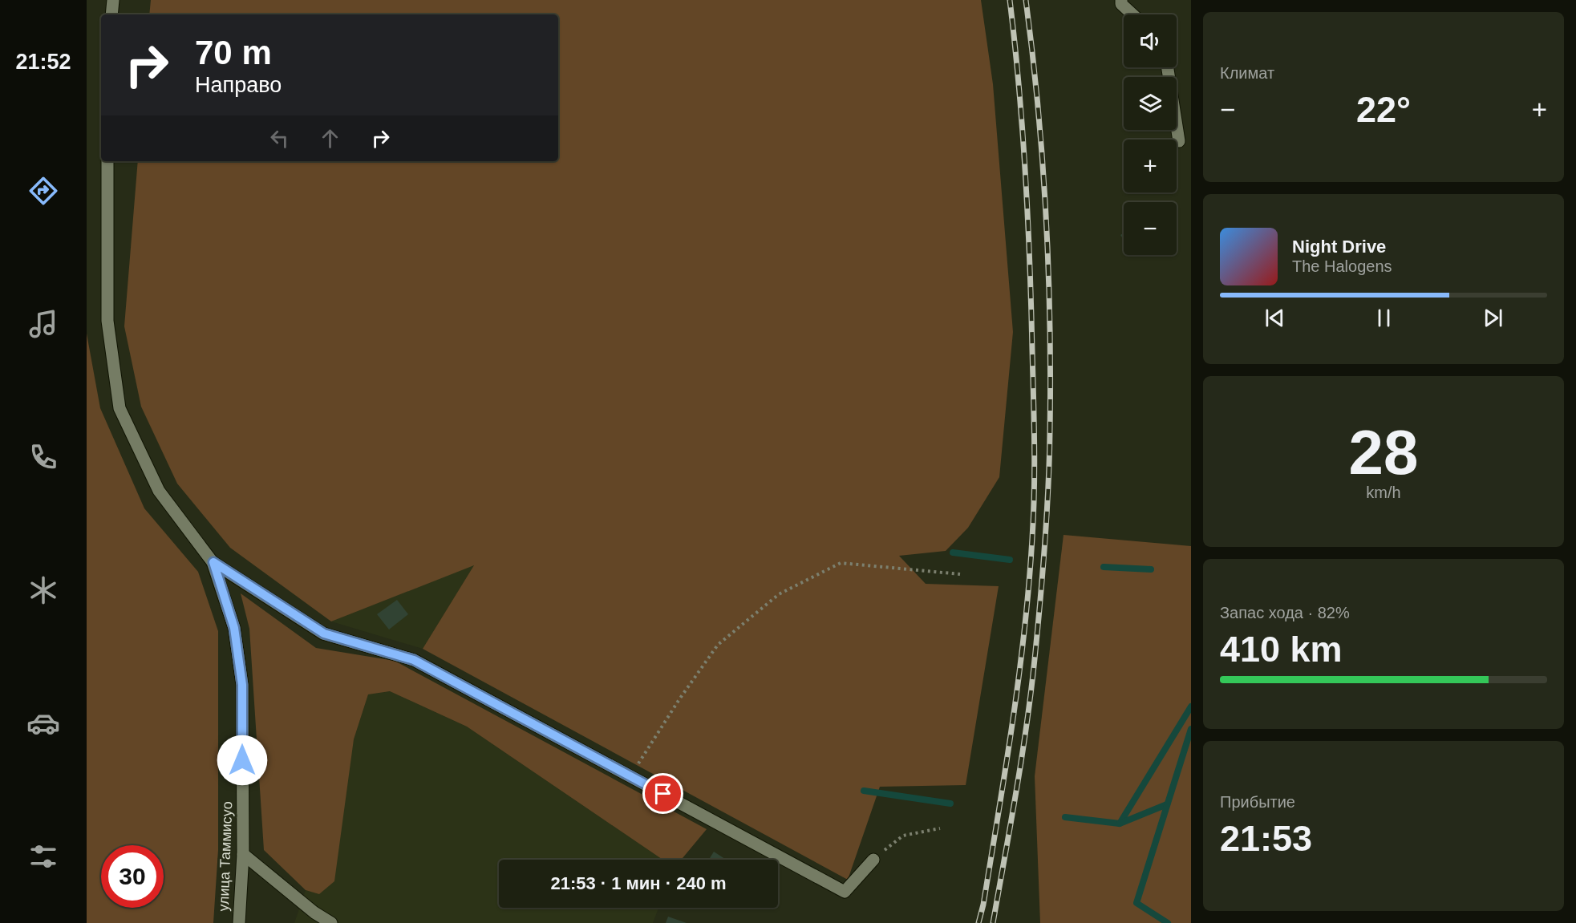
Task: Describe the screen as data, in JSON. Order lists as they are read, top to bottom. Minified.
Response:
{"streets":{"street":["улица Таммисуо"]},"page":{"tabs":"21:52","tile":["Климат",["28","km/h"],["Запас хода · 82%","410 km"],["Прибытие","21:53"]],"map_buttons":["+","−"],"turn":["70 m","Направо"],"heat":["−","22°","+"],"song":["Night Drive","The Halogens"],"limit":"30","trip":"21:53 · 1 мин · 240 m"}}
